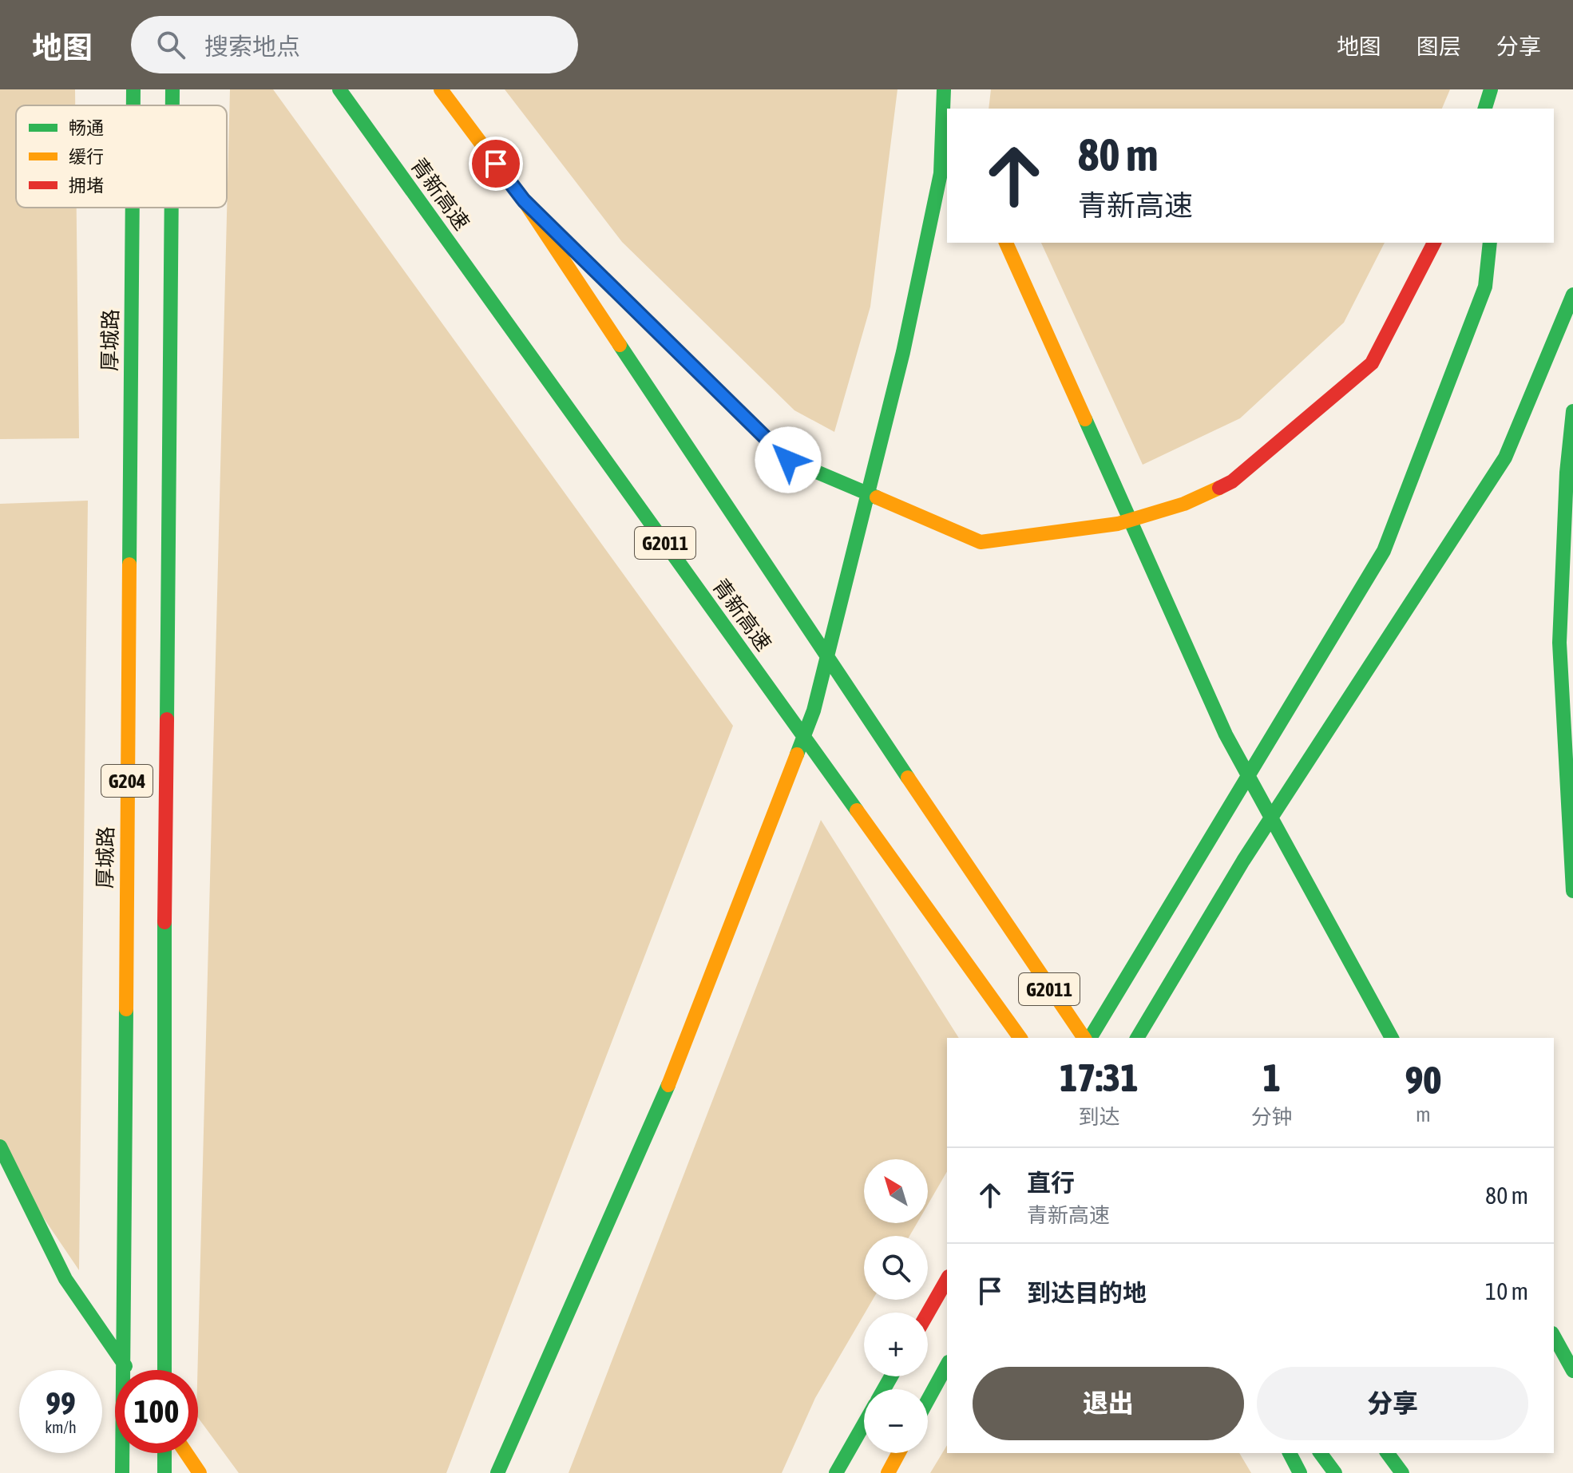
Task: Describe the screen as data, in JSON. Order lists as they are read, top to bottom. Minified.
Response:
{"streets":{"highway":["青新高速","厚城路","G2011","G204"]},"legend":["畅通","缓行","拥堵"],"north":"top left","page":{"header":"地图","search":"搜索地点","nav":["地图","图层","分享"],"turn":["80 m","青新高速"],"eta":["17:31","到达","1","分钟","90","m"],"list":[{"name":"直行","note":"青新高速","value":"80 m"},{"name":"到达目的地","value":"10 m"}],"map_buttons":["+","−"],"buttons":["退出","分享"],"speed":"99 km/h","limit":"100"}}
